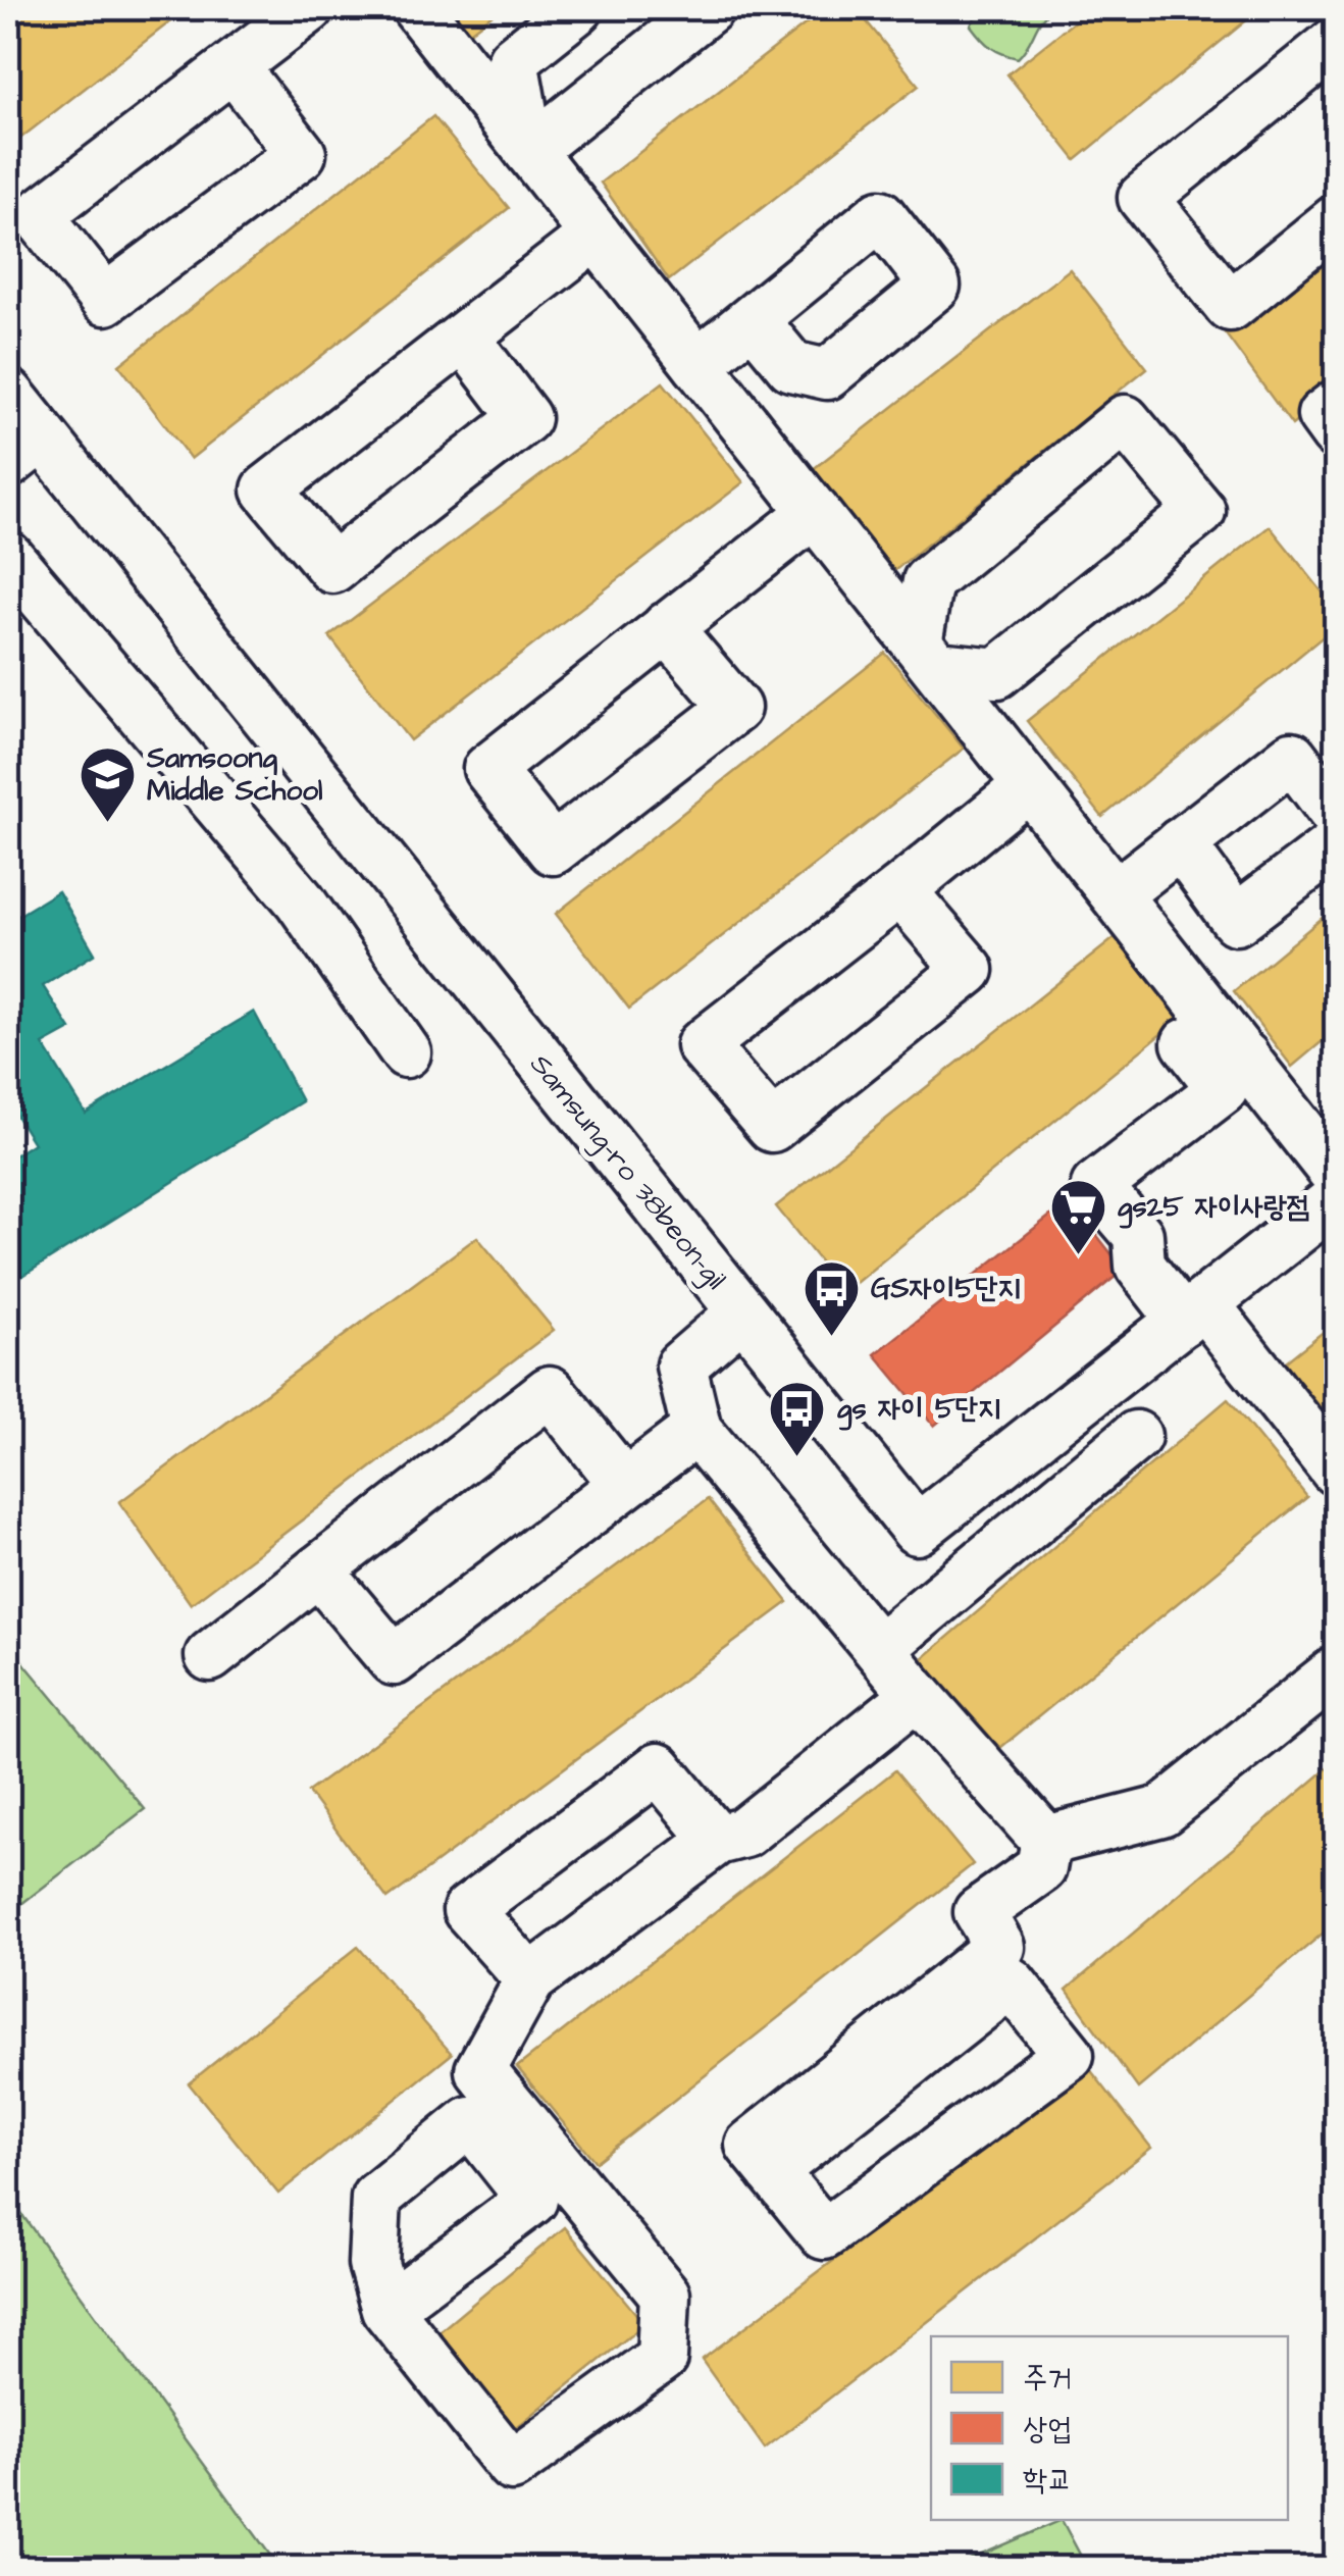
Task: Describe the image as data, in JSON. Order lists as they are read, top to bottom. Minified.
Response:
{"streets":{"street":["Samsung-ro 38beon-gil"]},"places":{"school or university":["Samsoong Middle School"],"supermarket":["gs25 자이사랑점"],"bus stop":["GS자이5단지","gs 자이 5단지"]},"legend":["주거","상업","학교"]}
